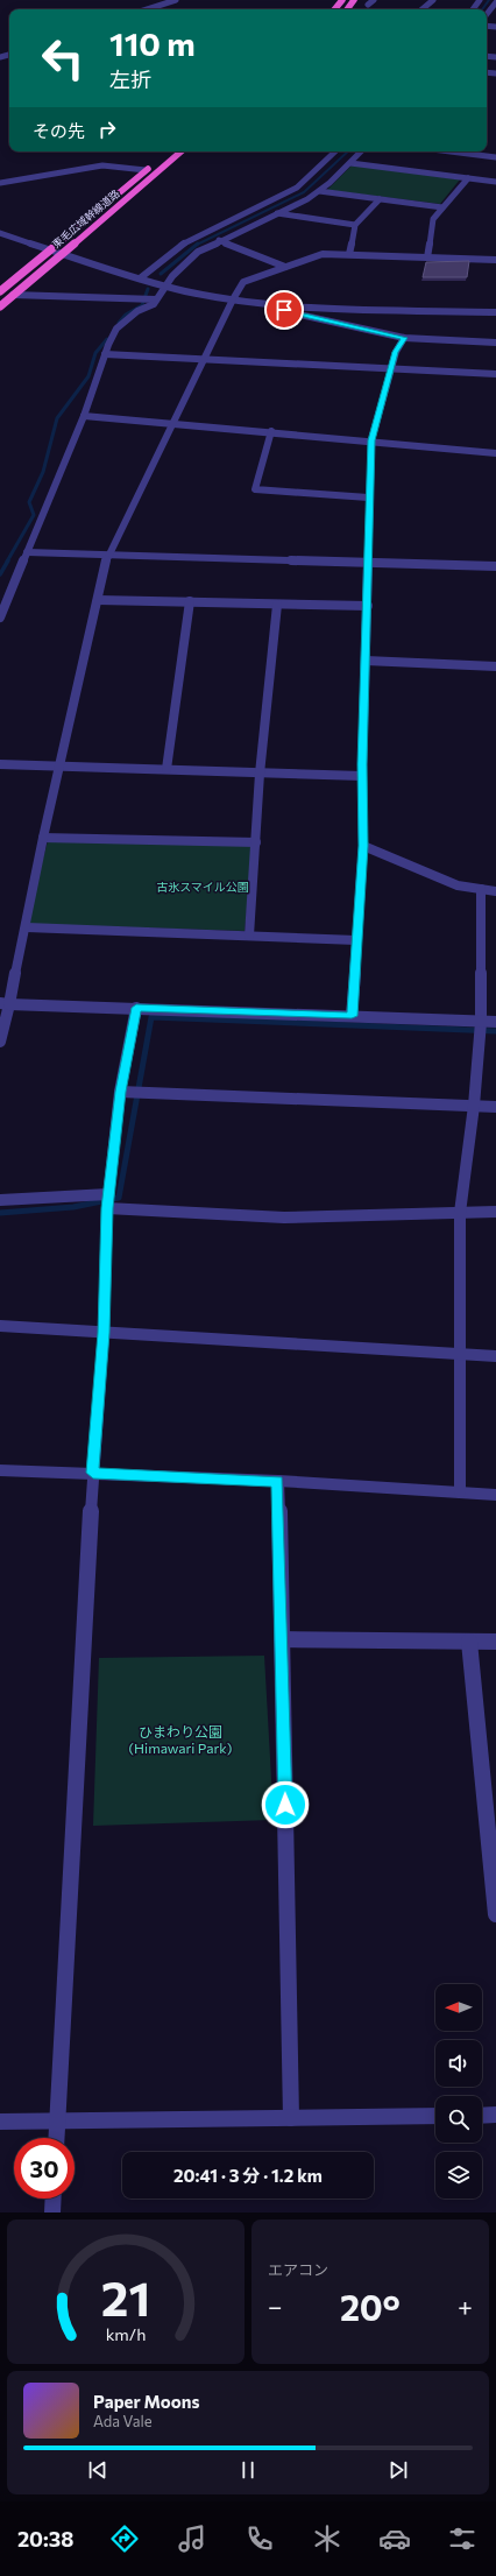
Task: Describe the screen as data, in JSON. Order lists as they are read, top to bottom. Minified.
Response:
{"streets":{"highway":["東毛広域幹線道路"]},"parks":["古氷スマイル公園","ひまわり公園 (Himawari Park)"],"north":"left","page":{"turn":["110 m","左折"],"then":"その先","limit":"30","trip":"20:41 · 3 分 · 1.2 km","tile":"エアコン","heat":["−","20°","+"],"song":["Paper Moons","Ada Vale"],"tabs":"20:38","gauge":["21","km/h"]}}
